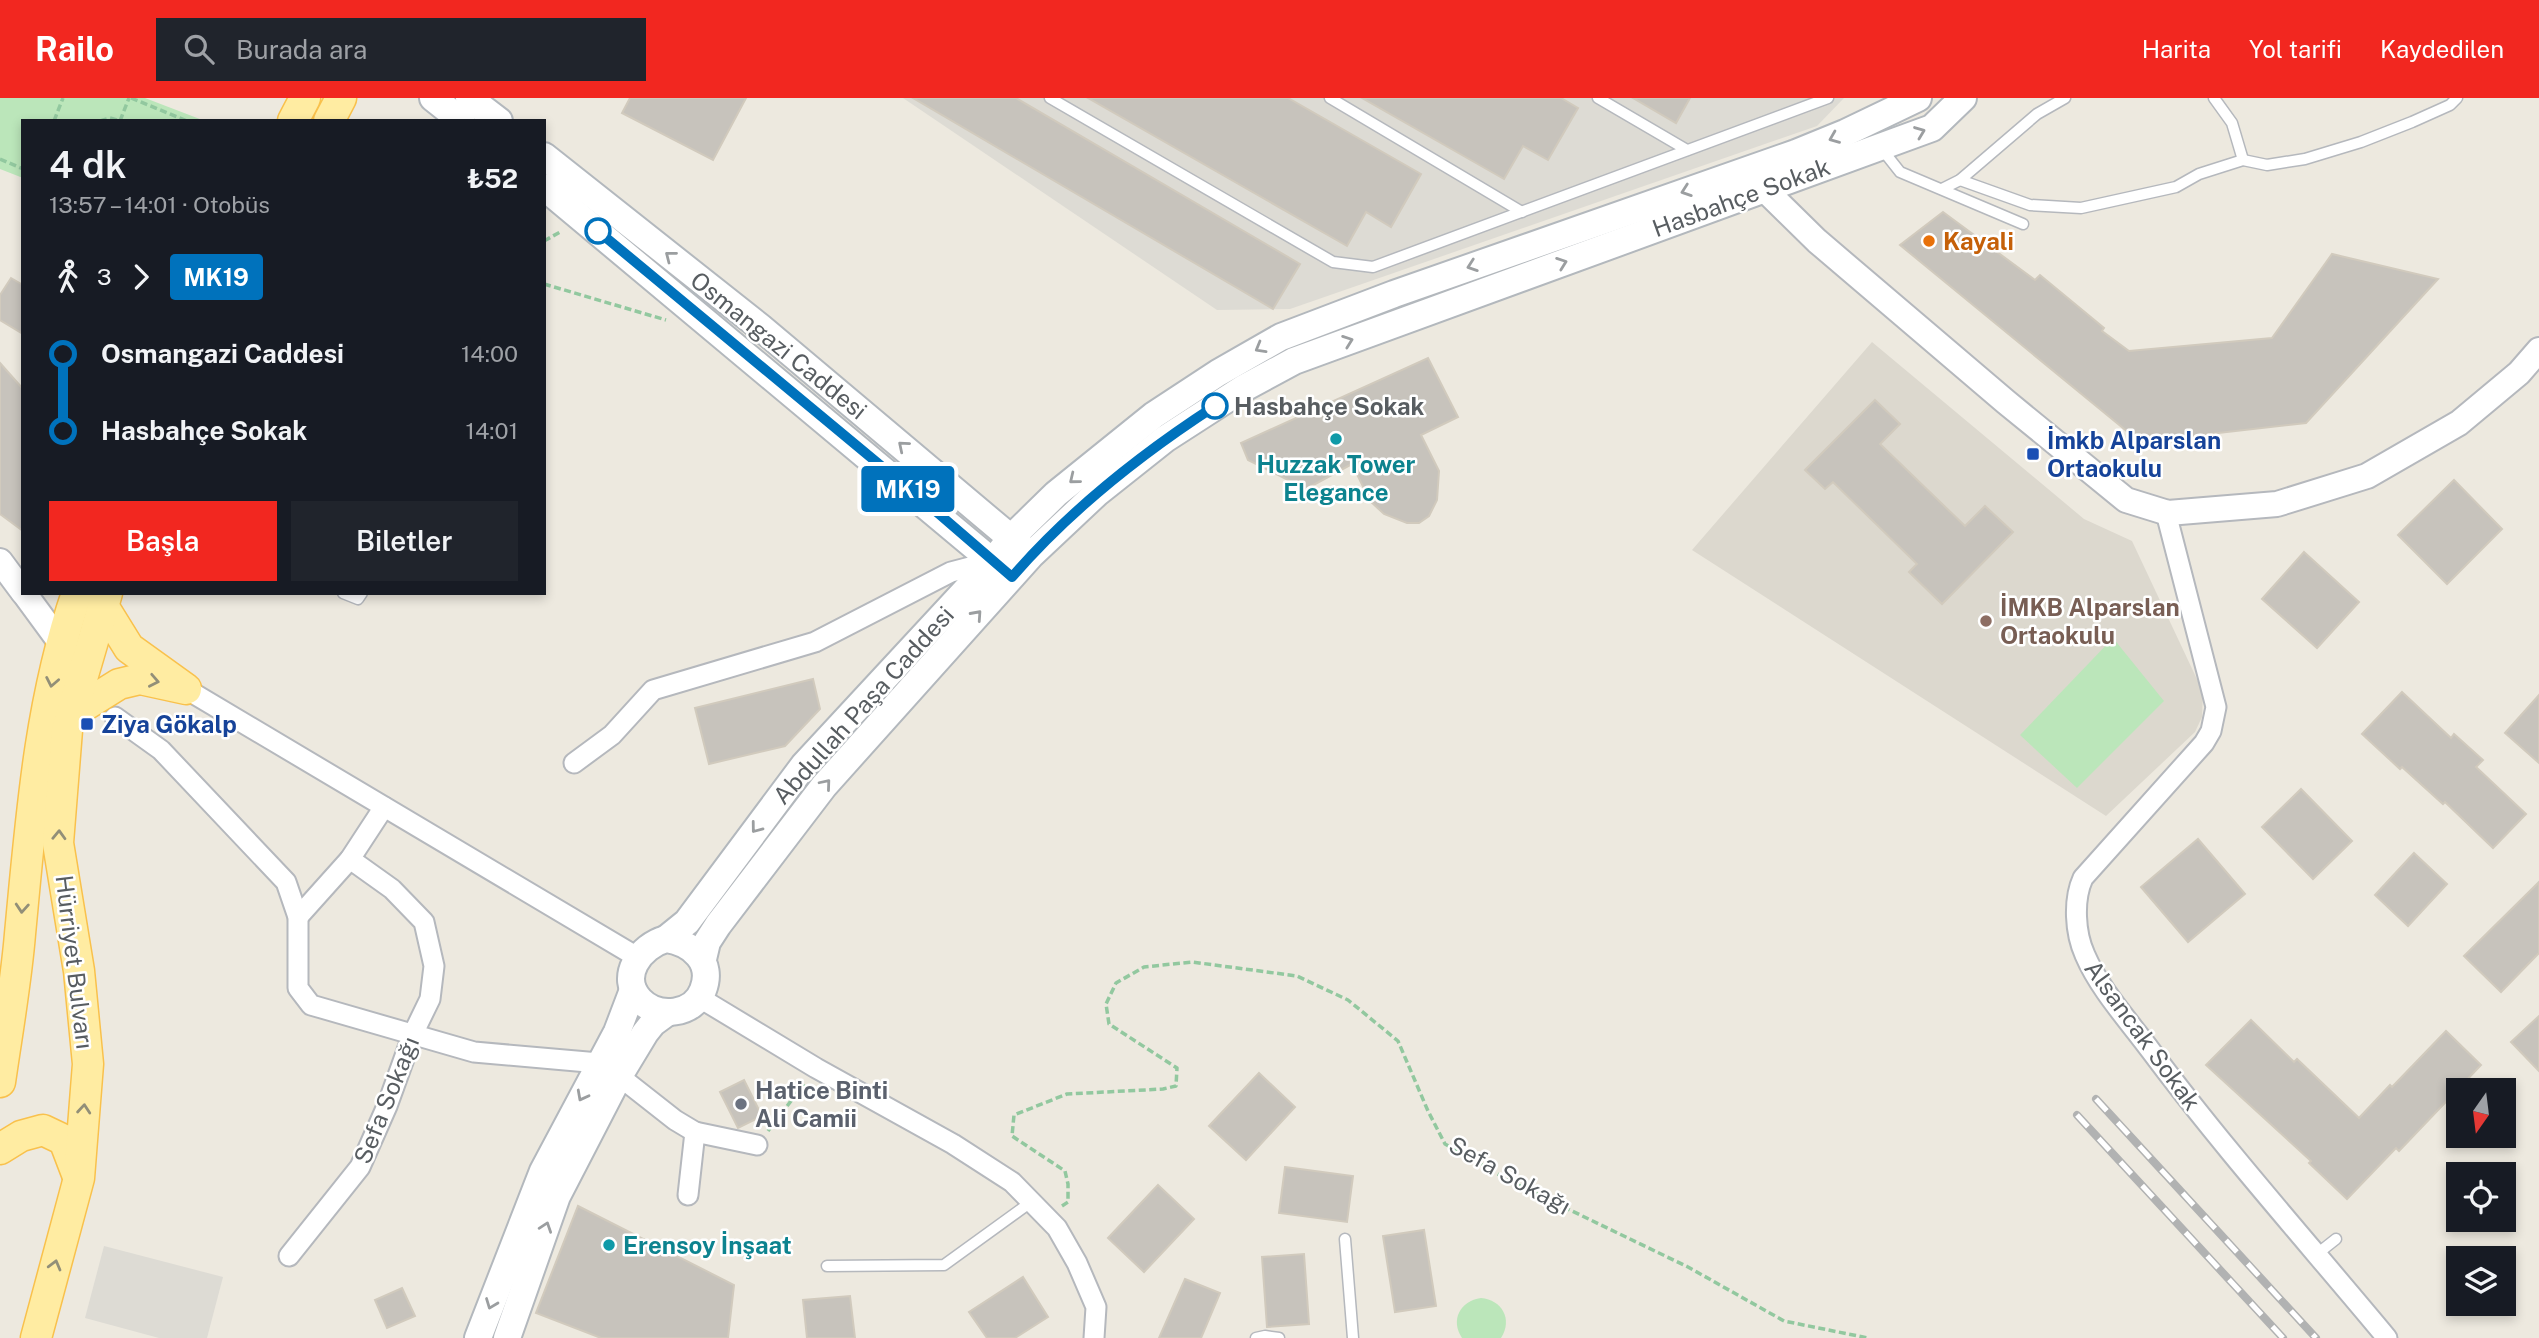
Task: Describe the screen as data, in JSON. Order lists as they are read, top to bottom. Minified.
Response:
{"streets":{"main road":["Hasbahçe Sokak","Osmangazi Caddesi","Abdullah Paşa Caddesi","Hürriyet Bulvarı"],"street":["Alsancak Sokak","Sefa Sokağı"]},"crossings":[["Hasbahçe Sokak","Osmangazi Caddesi"],["Hasbahçe Sokak","Abdullah Paşa Caddesi"],["Osmangazi Caddesi","Abdullah Paşa Caddesi"]],"places":{"other":["Kayali","Hasbahçe Sokak","Huzzak Tower Elegance","İMKB Alparslan Ortaokulu","Hatice Binti Ali Camii","Erensoy İnşaat"],"transit":["İmkb Alparslan Ortaokulu","Ziya Gökalp"]},"lines":["bus line MK19"],"north":"bottom","page":{"header":"Railo","search":"Burada ara","nav":["Harita","Yol tarifi","Kaydedilen"],"on_map":"MK19","heading":["4 dk","13:57 – 14:01 · Otobüs","₺52"],"legs":["3","MK19"],"list":[{"name":"Osmangazi̇ Caddesi̇","value":"14:00"},{"name":"Hasbahçe Sokak","value":"14:01"}],"buttons":["Başla","Biletler"]}}
